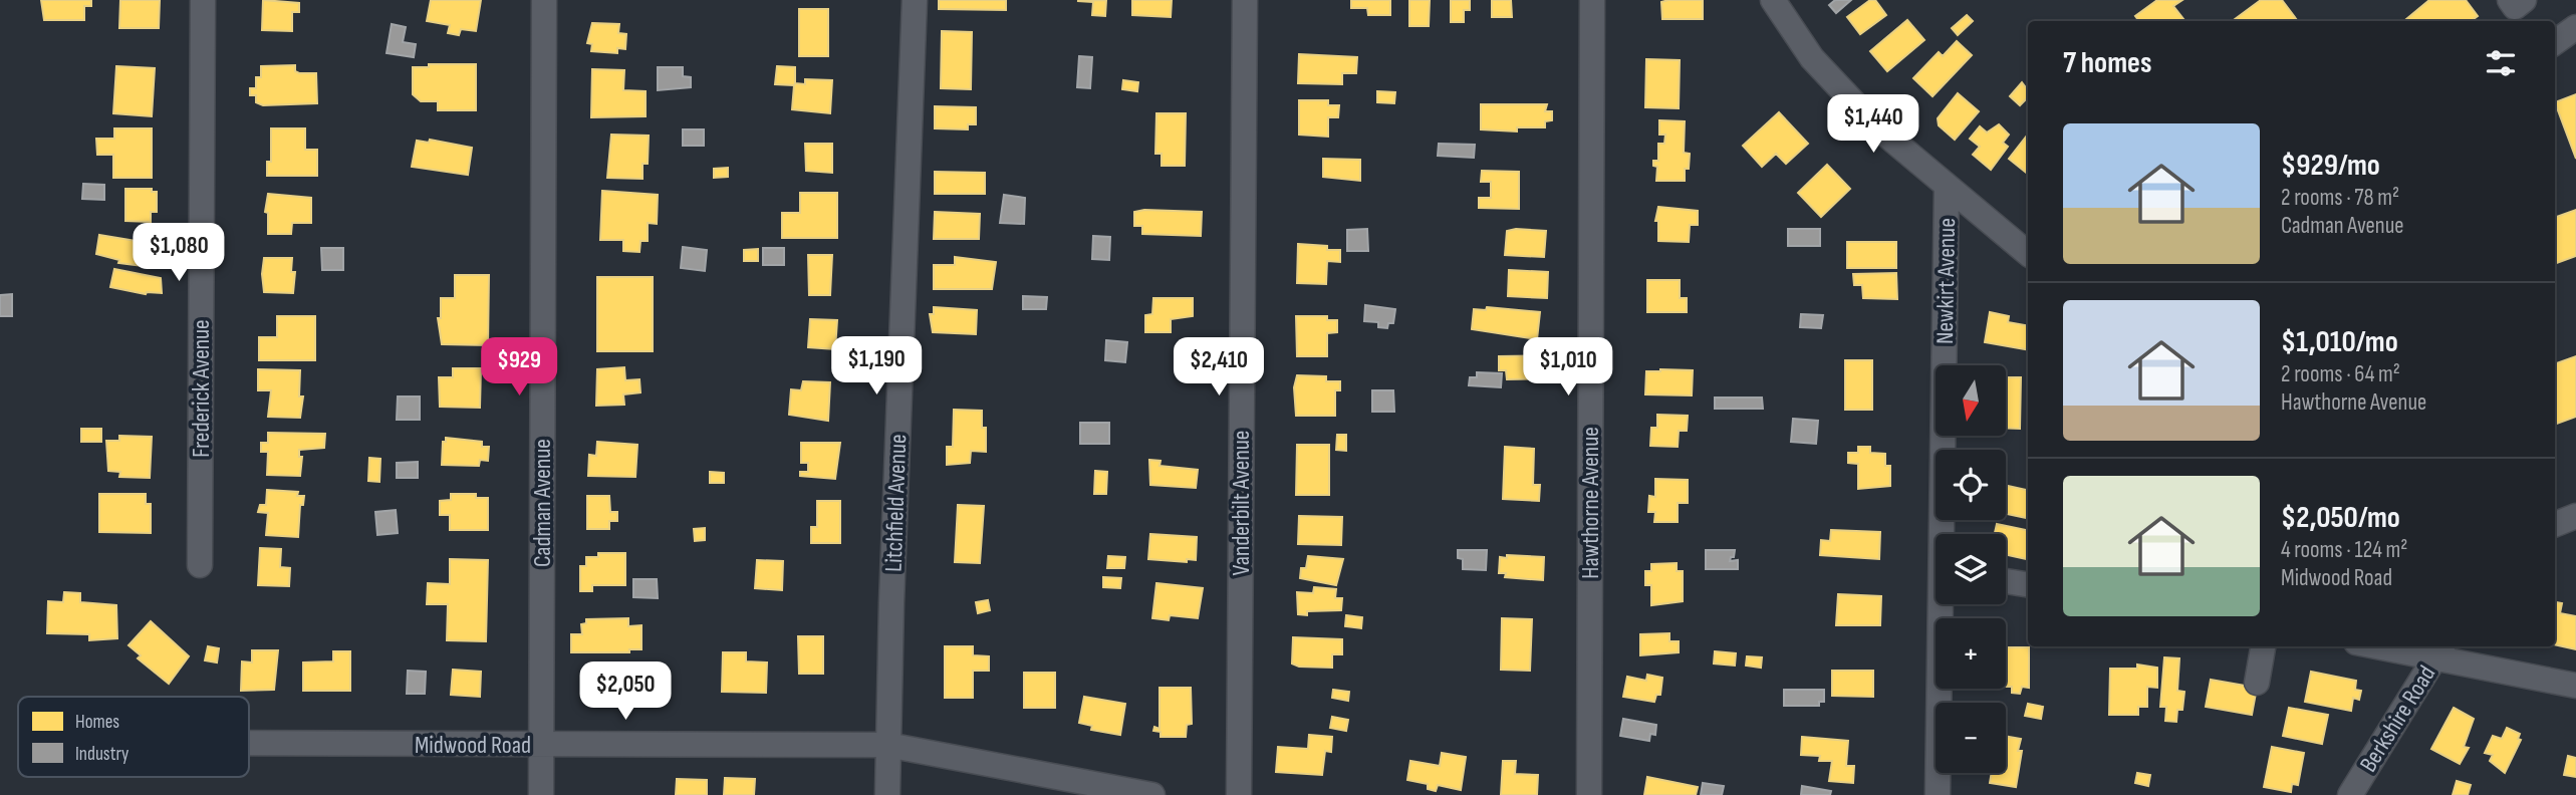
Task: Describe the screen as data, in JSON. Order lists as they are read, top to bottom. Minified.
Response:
{"streets":{"street":["Newkirt Avenue","Frederick Avenue","Cadman Avenue","Litchfield Avenue","Vanderbilt Avenue","Hawthorne Avenue","Berkshire Road","Midwood Road"]},"crossings":[["Cadman Avenue","Midwood Road"],["Litchfield Avenue","Midwood Road"]],"legend":["Homes","Industry"],"north":"bottom","page":{"heading":"7 homes","price":["$1,440","$1,080","$1,190","$929","$2,410","$1,010","$2,050"],"list":[{"name":"$929/mo","note":"2 rooms · 78 m² · Cadman Avenue"},{"name":"$1,010/mo","note":"2 rooms · 64 m² · Hawthorne Avenue"},{"name":"$2,050/mo","note":"4 rooms · 124 m² · Midwood Road"}],"map_buttons":["+","−"]}}
